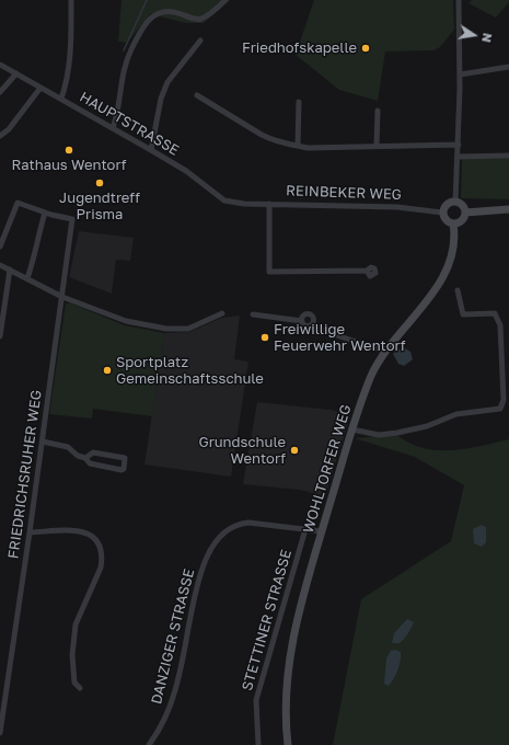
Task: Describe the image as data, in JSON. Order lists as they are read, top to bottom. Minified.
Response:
{"streets":{"main road":["WOHLTORFER WEG"],"street":["HAUPTSTRASSE","REINBEKER WEG","FRIEDRICHSRUHER WEG","STETTINER STRASSE","DANZIGER STRASSE"]},"crossings":[["HAUPTSTRASSE","REINBEKER WEG"],["REINBEKER WEG","WOHLTORFER WEG"],["WOHLTORFER WEG","DANZIGER STRASSE"],["STETTINER STRASSE","DANZIGER STRASSE"]],"places":["Friedhofskapelle","Rathaus Wentorf","Jugendtreff Prisma","Freiwillige Feuerwehr Wentorf","Sportplatz Gemeinschaftsschule","Grundschule Wentorf"],"north":"right"}
